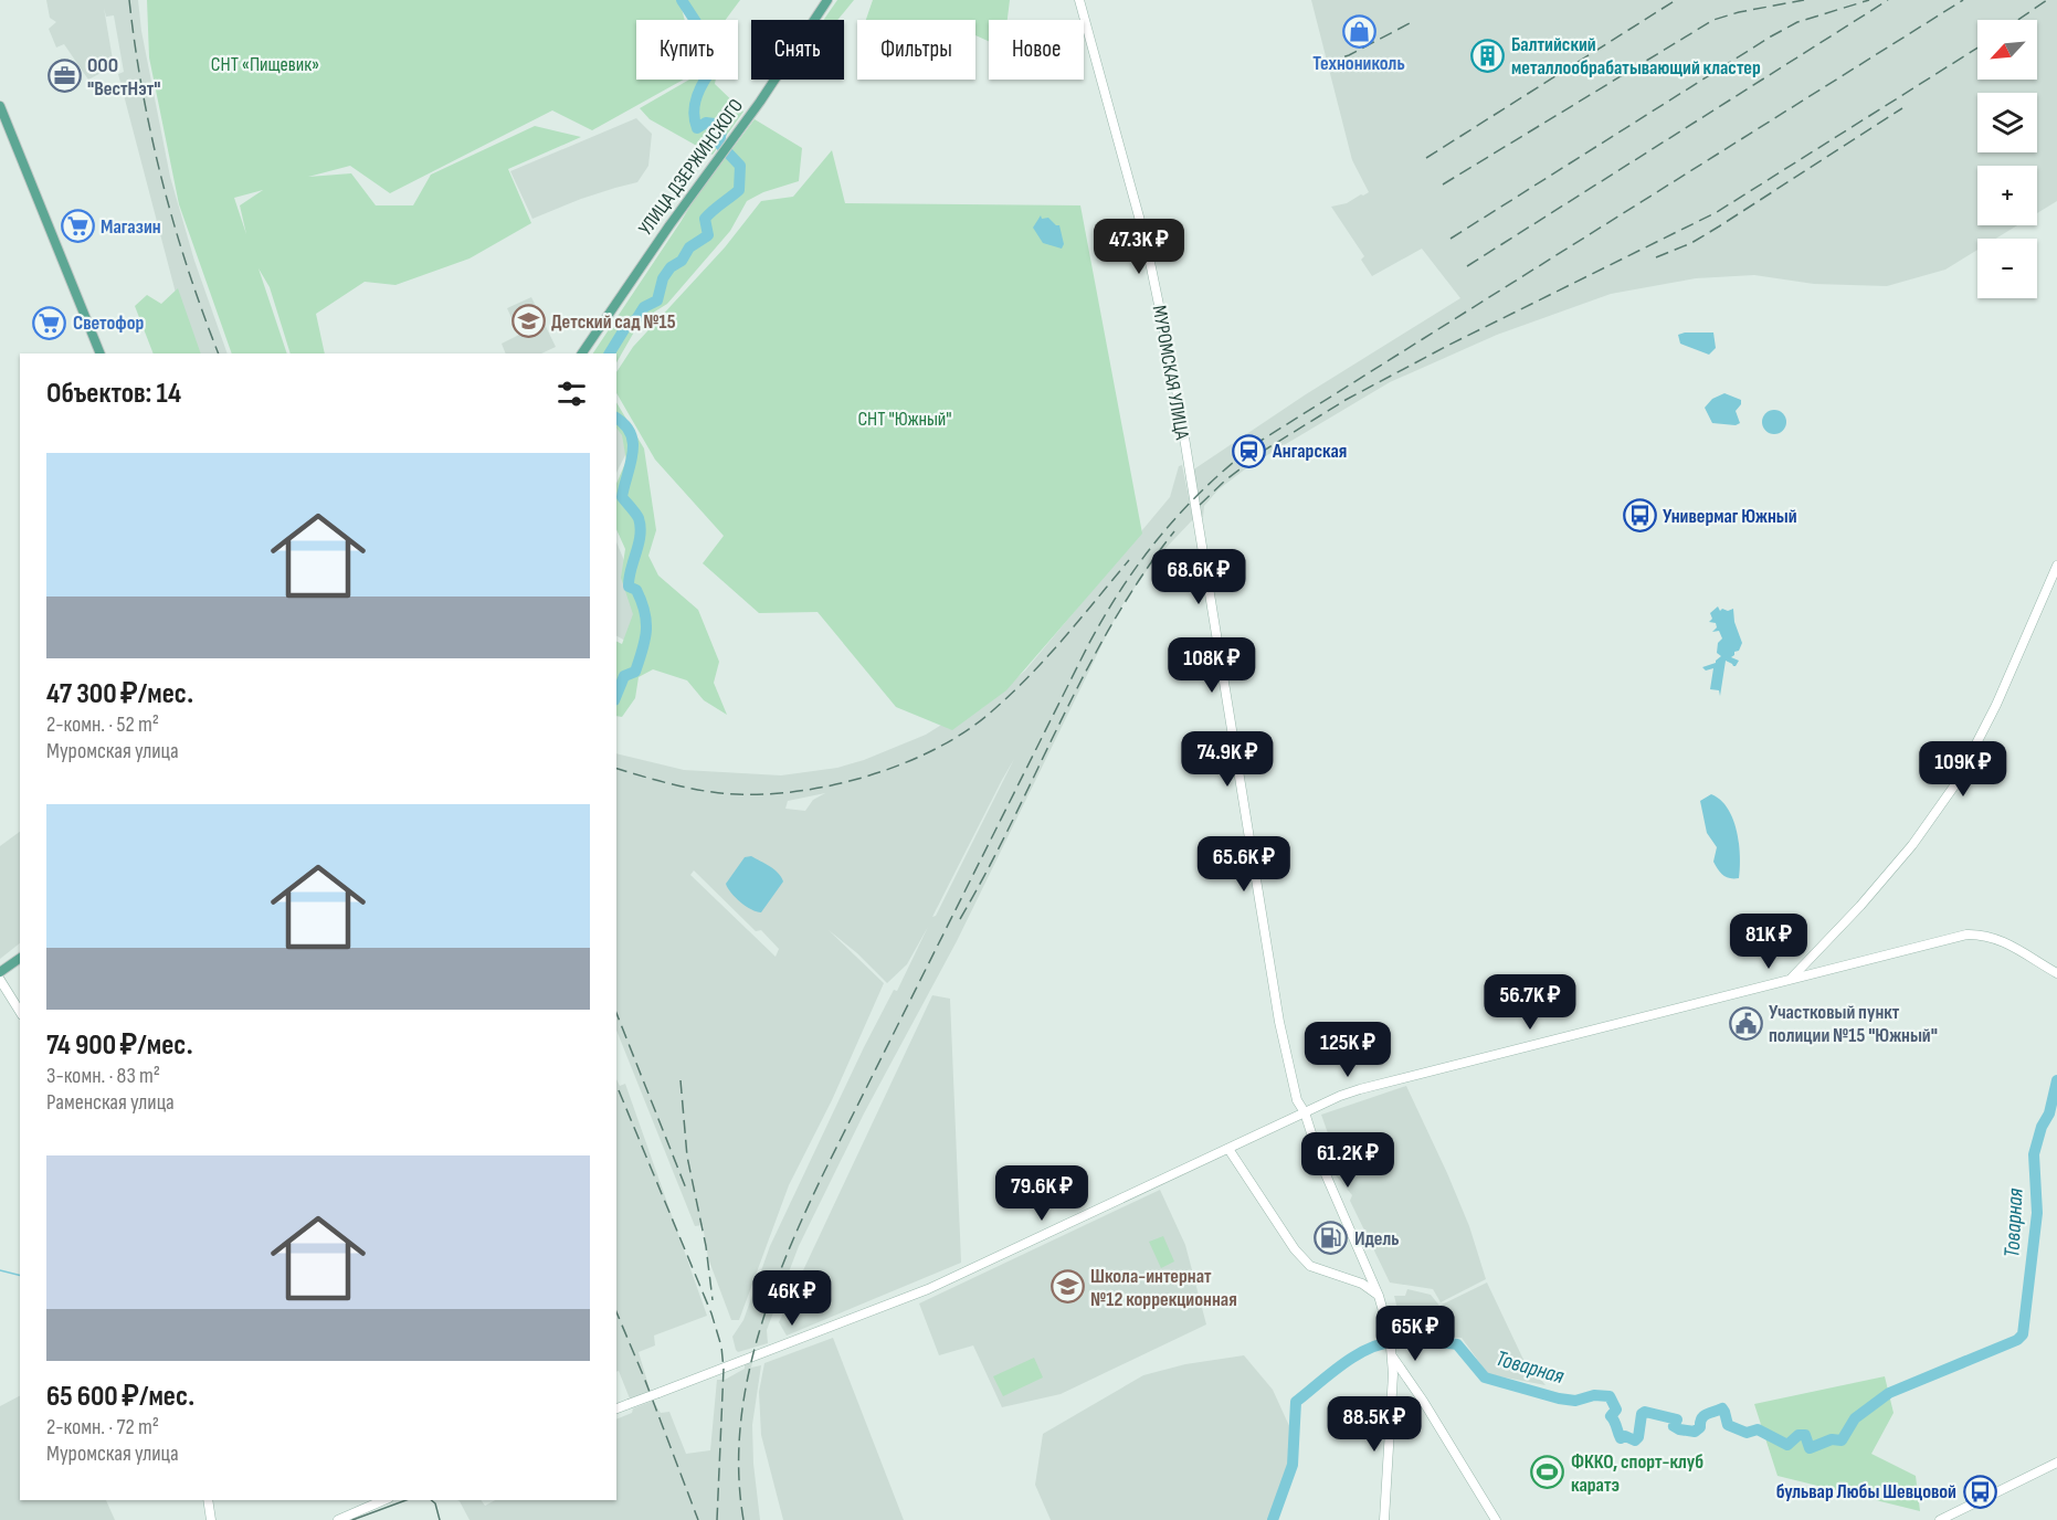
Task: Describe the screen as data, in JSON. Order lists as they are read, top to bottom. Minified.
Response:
{"streets":{"main road":["УЛИЦА ДЗЕРЖИНСКОГО","МУРОМСКАЯ УЛИЦА"]},"water":["Товарная"],"parks":["СНТ «Пищевик»","СНТ \"Южный\""],"places":{"shop":["Технониколь"],"building":["Балтийский металлообрабатывающий кластер"],"office":["ООО \"ВестНэт\""],"supermarket":["Магазин","Светофор"],"school or university":["Детский сад №15","Школа-интернат №12 коррекционная"],"station":["Ангарская"],"bus stop":["Универмаг Южный","бульвар Любы Шевцовой"],"public building":["Участковый пункт полиции №15 \"Южный\""],"fuel station":["Идель"],"sports":["ФККО, спорт-клуб каратэ"]},"north":"bottom left","page":{"map_buttons":["+","−"],"chip":["Купить","Снять","Фильтры","Новое"],"price":["47.3K ₽","68.6K ₽","108K ₽","74.9K ₽","109K ₽","65.6K ₽","81K ₽","56.7K ₽","125K ₽","61.2K ₽","79.6K ₽","46K ₽","65K ₽","88.5K ₽"],"heading":"Объектов: 14","list":[{"name":"47 300 ₽/мес.","note":"2-комн. · 52 m² · Муромская улица"},{"name":"74 900 ₽/мес.","note":"3-комн. · 83 m² · Раменская улица"},{"name":"65 600 ₽/мес.","note":"2-комн. · 72 m² · Муромская улица"}]}}
